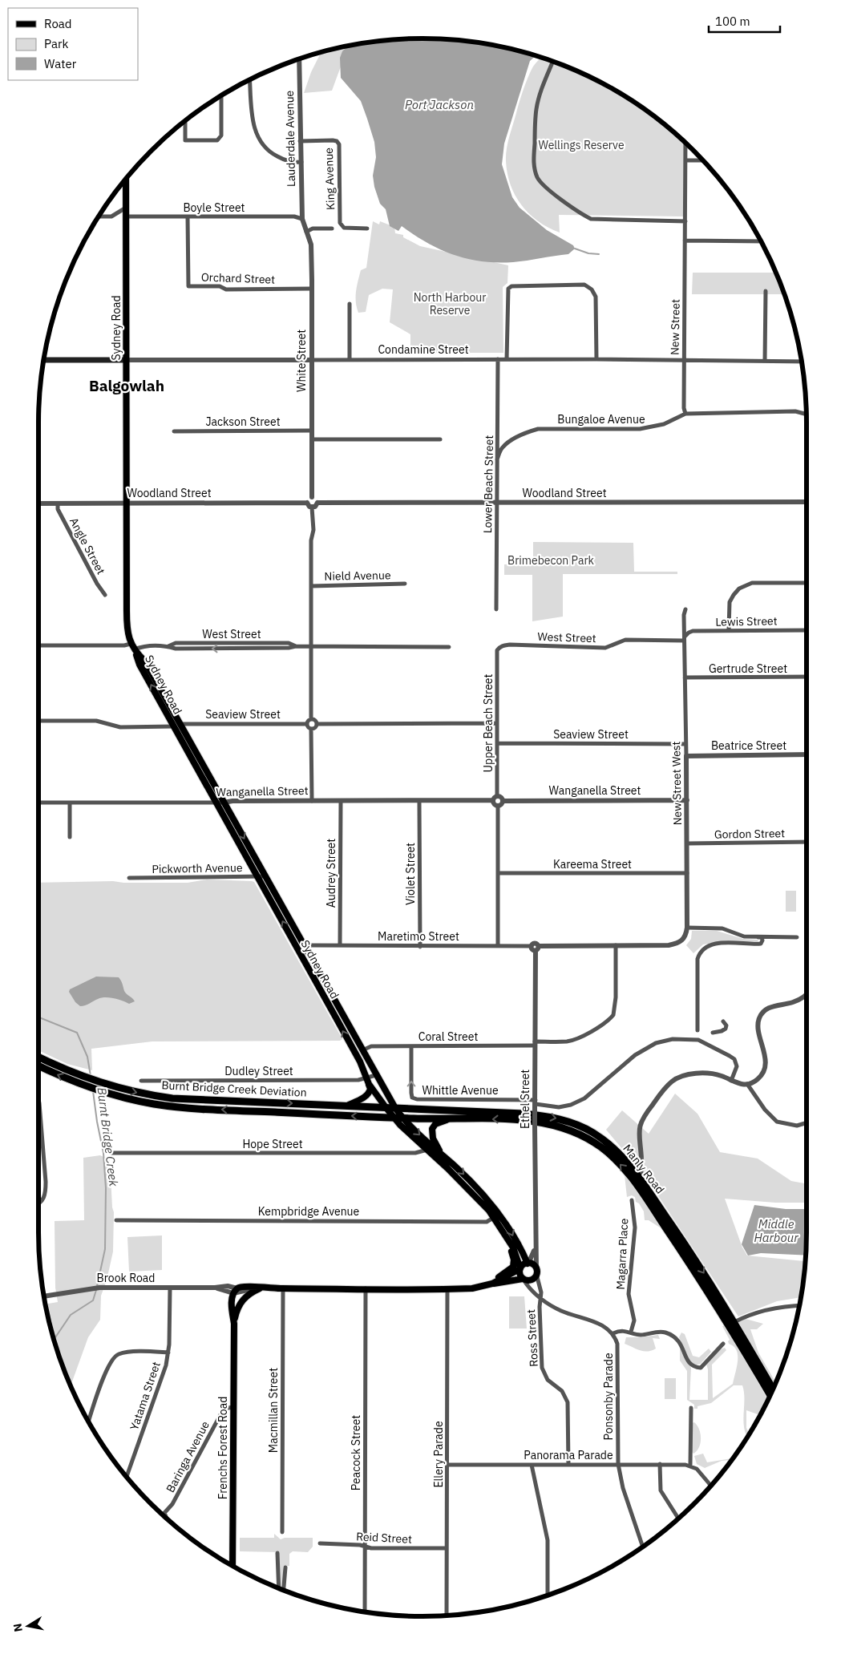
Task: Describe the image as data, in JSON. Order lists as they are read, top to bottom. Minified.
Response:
{"streets":{"highway":["Burnt Bridge Creek Deviation","Manly Road"],"main road":["Sydney Road","Condamine Street","Frenchs Forest Road"],"street":["Lauderdale Avenue","King Avenue","Boyle Street","Orchard Street","New Street","White Street","Bungaloe Avenue","Jackson Street","Lower Beach Street","Woodland Street","Angle Street","Nield Avenue","Lewis Street","West Street","Gertrude Street","Seaview Street","Upper Beach Street","Beatrice Street","New Street West","Wanganella Street","Gordon Street","Kareema Street","Pickworth Avenue","Audrey Street","Violet Street","Maretimo Street","Coral Street","Dudley Street","Whittle Avenue","Ethel Street","Hope Street","Kempbridge Avenue","Magarra Place","Brook Road","Ross Street","Yatama Street","Ponsonby Parade","Macmillan Street","Peacock Street","Ellery Parade","Panorama Parade","Baringa Avenue","Reid Street"]},"crossings":[["Lauderdale Avenue","King Avenue"],["Lauderdale Avenue","Boyle Street"],["Lauderdale Avenue","White Street"],["Boyle Street","Orchard Street"],["Boyle Street","Sydney Road"],["Orchard Street","White Street"],["New Street","Condamine Street"],["New Street","Bungaloe Avenue"],["Sydney Road","Condamine Street"],["Sydney Road","Woodland Street"],["Sydney Road","West Street"],["Sydney Road","Seaview Street"],["Sydney Road","Wanganella Street"],["Sydney Road","Pickworth Avenue"],["Sydney Road","Maretimo Street"],["Sydney Road","Coral Street"],["Sydney Road","Dudley Street"],["Sydney Road","Burnt Bridge Creek Deviation"],["Sydney Road","Ethel Street"],["Sydney Road","Hope Street"],["Sydney Road","Manly Road"],["Sydney Road","Kempbridge Avenue"],["Condamine Street","White Street"],["Condamine Street","Lower Beach Street"],["White Street","Jackson Street"],["White Street","Woodland Street"],["Bungaloe Avenue","Lower Beach Street"],["Lower Beach Street","Woodland Street"],["Woodland Street","Angle Street"],["Lewis Street","West Street"],["Lewis Street","New Street West"],["West Street","Upper Beach Street"],["West Street","New Street West"],["Gertrude Street","New Street West"],["Seaview Street","Upper Beach Street"],["Seaview Street","New Street West"],["Upper Beach Street","Wanganella Street"],["Beatrice Street","New Street West"],["New Street West","Wanganella Street"],["New Street West","Gordon Street"],["New Street West","Kareema Street"],["New Street West","Maretimo Street"],["Wanganella Street","Audrey Street"],["Wanganella Street","Violet Street"],["Audrey Street","Maretimo Street"],["Violet Street","Maretimo Street"],["Maretimo Street","Coral Street"],["Maretimo Street","Ethel Street"],["Coral Street","Whittle Avenue"],["Coral Street","Ethel Street"],["Burnt Bridge Creek Deviation","Manly Road"],["Whittle Avenue","Ethel Street"],["Brook Road","Yatama Street"],["Brook Road","Frenchs Forest Road"],["Ross Street","Panorama Parade"],["Ponsonby Parade","Panorama Parade"],["Frenchs Forest Road","Baringa Avenue"],["Peacock Street","Reid Street"],["Ellery Parade","Panorama Parade"],["Ellery Parade","Reid Street"]],"districts":["Balgowlah"],"water":["Port Jackson","Burnt Bridge Creek","Middle Harbour"],"parks":["Wellings Reserve","North Harbour Reserve","Brimebecon Park"],"legend":["Road","Park","Water"],"scale_bar":"100 m","north":"left"}
